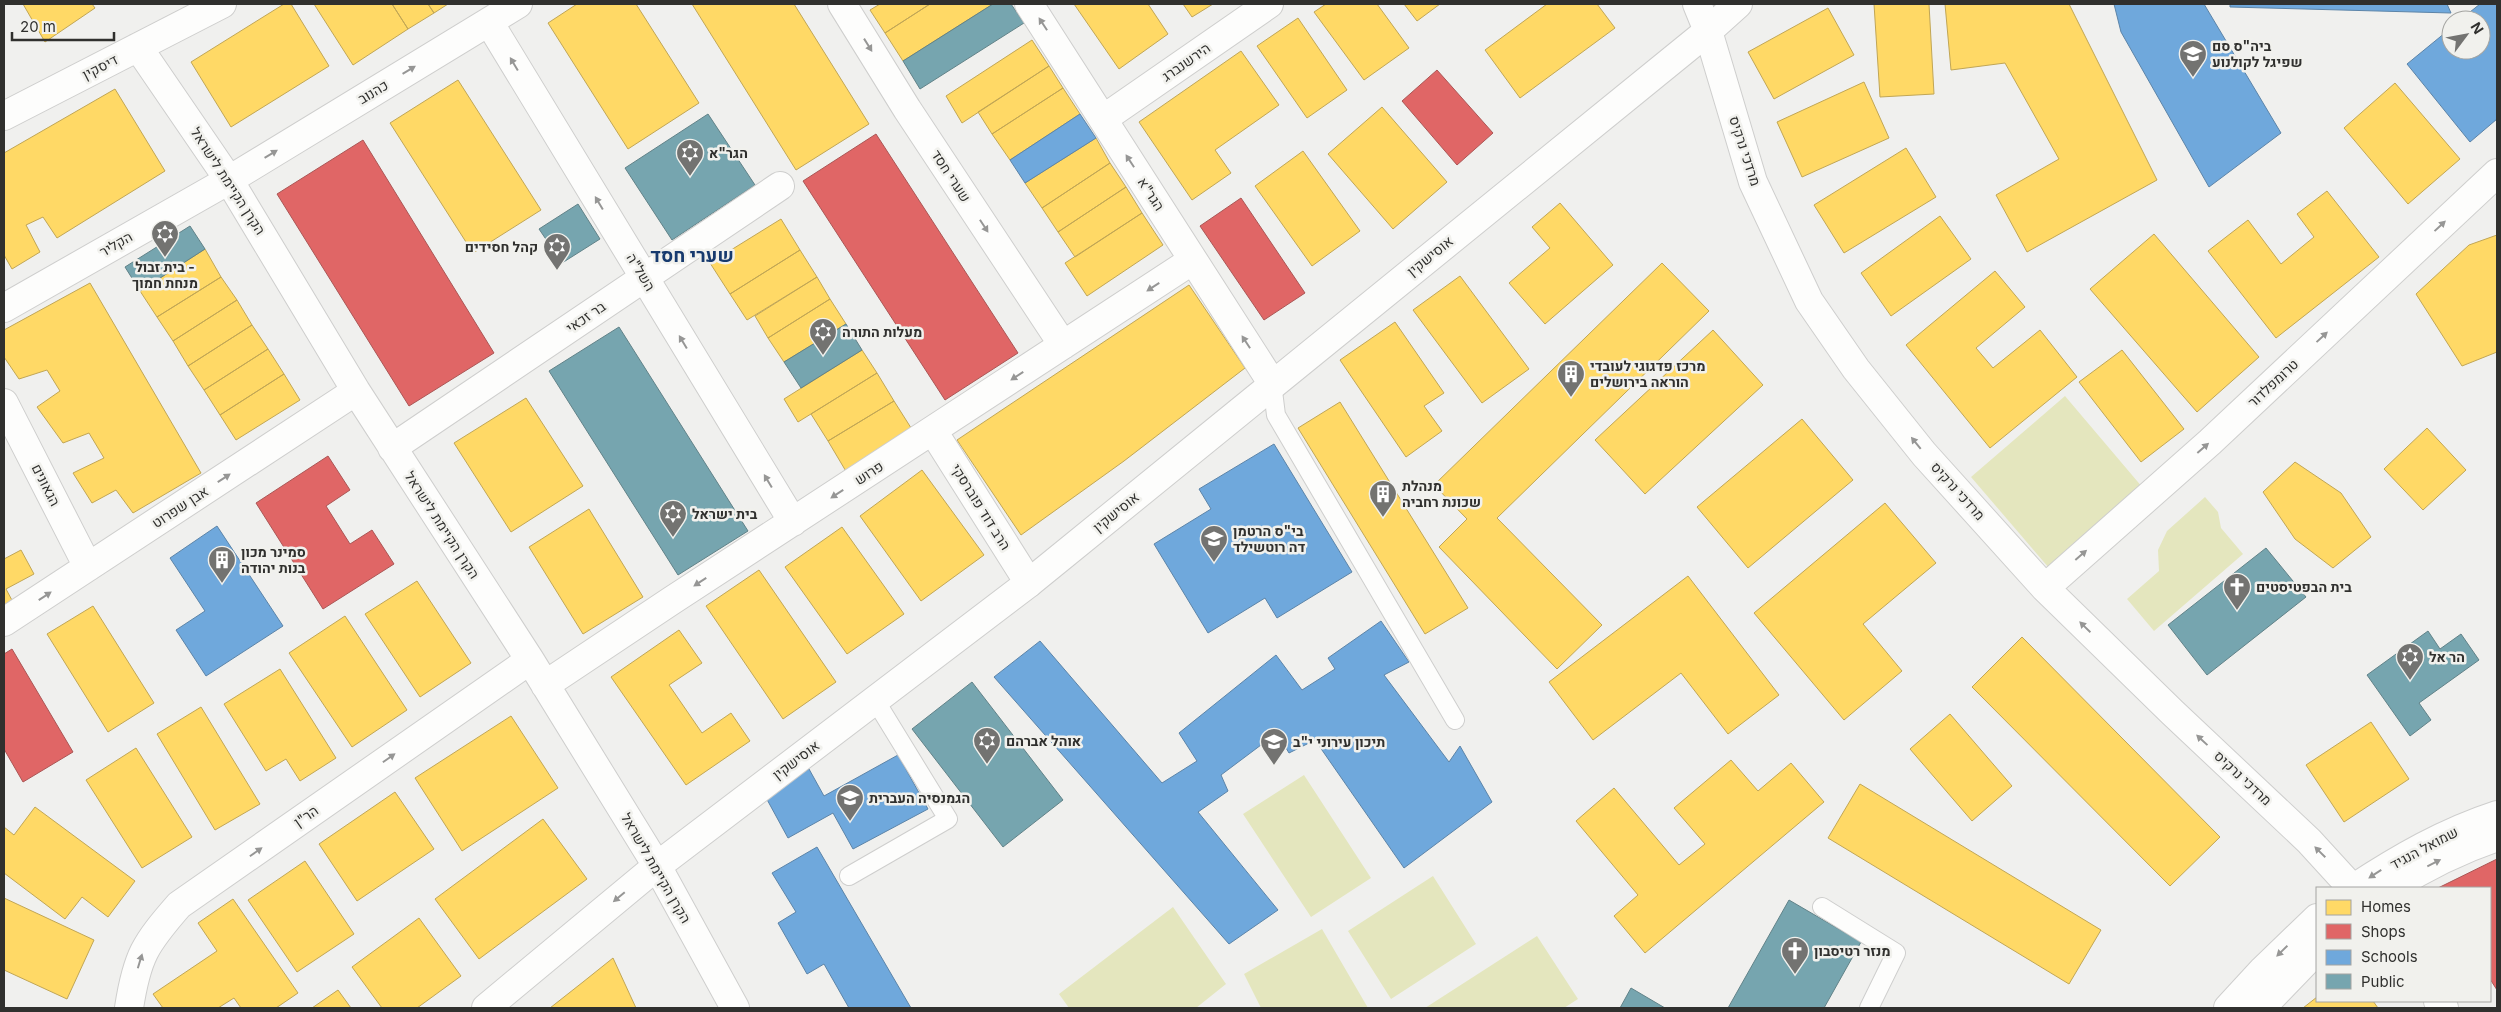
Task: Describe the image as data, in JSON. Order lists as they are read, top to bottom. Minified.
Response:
{"streets":{"street":["הירשנברג","דיסקין","כהנוב","מרדכי נרקיס","שערי חסד","הקרן הקיימת לישראל","הגר\"א","הקליר","אוסישקין","השל\"ה","בר זכאי","טרומפלדור","פרוש","הגאונים","אבן שפרוט","הרב דוד פוברסקי","הר\"ן","שמואל הנגיד"]},"crossings":[["הירשנברג","הגר\"א"],["דיסקין","הקרן הקיימת לישראל"],["כהנוב","הקרן הקיימת לישראל"],["כהנוב","הקליר"],["כהנוב","השל\"ה"],["מרדכי נרקיס","אוסישקין"],["מרדכי נרקיס","טרומפלדור"],["שערי חסד","פרוש"],["הקרן הקיימת לישראל","הקליר"],["הקרן הקיימת לישראל","אוסישקין"],["הקרן הקיימת לישראל","בר זכאי"],["הקרן הקיימת לישראל","פרוש"],["הקרן הקיימת לישראל","אבן שפרוט"],["הקרן הקיימת לישראל","הר\"ן"],["הגר\"א","אוסישקין"],["הגר\"א","פרוש"],["אוסישקין","הרב דוד פוברסקי"],["השל\"ה","בר זכאי"],["השל\"ה","פרוש"],["פרוש","הרב דוד פוברסקי"],["הגאונים","אבן שפרוט"]],"one_way":["כהנוב","מרדכי נרקיס","שערי חסד","הגר\"א","השל\"ה","טרומפלדור","פרוש","אבן שפרוט","הר\"ן"],"districts":["שערי חסד"],"places":{"school or university":["ביה\"ס סם שפיגל לקולנוע","בי\"ס הרטמן דה רוטשילד","תיכון עירוני י\"ב","הגמנסיה העברית"],"synagogue":["הגר\"א","בית זבול - מנחת חמוך","קהל חסידים","מעלות התורה","בית ישראל","הר אל","אוהל אברהם"],"building":["מרכז פדגוגי לעובדי הוראה בירושלים","מנהלת שכונת רחביה","סמינר מכון בנות יהודה"],"church":["בית הבפטיסטים","מנזר רטיסבון"]},"legend":["Homes","Shops","Schools","Public"],"scale_bar":"20 m","north":"top right"}
